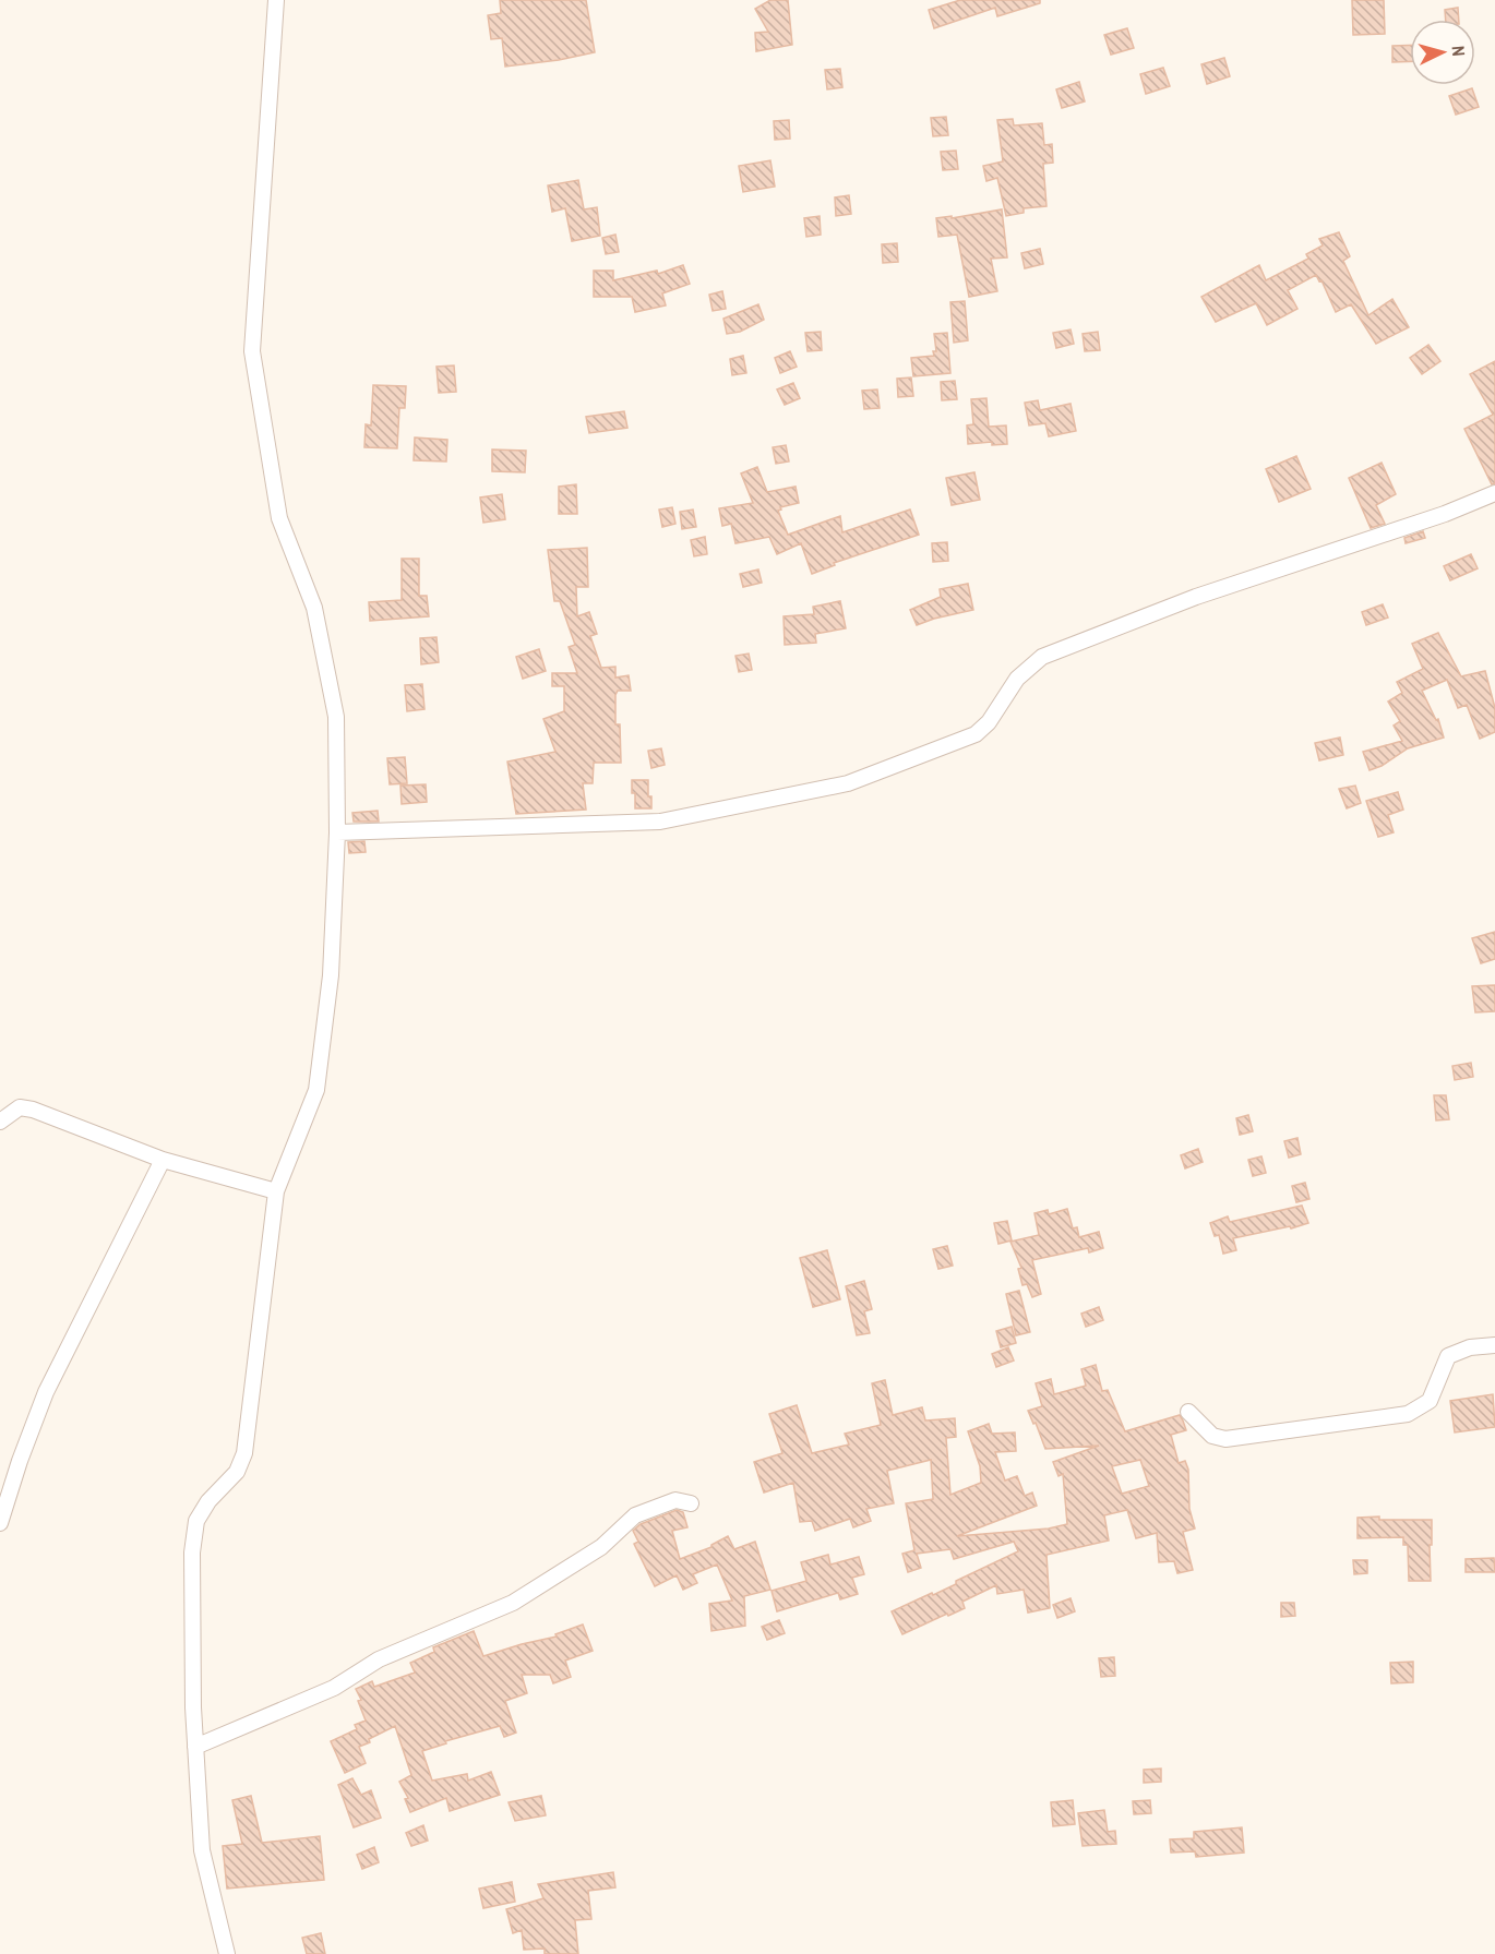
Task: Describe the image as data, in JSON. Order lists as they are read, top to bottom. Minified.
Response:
{"north":"right"}
